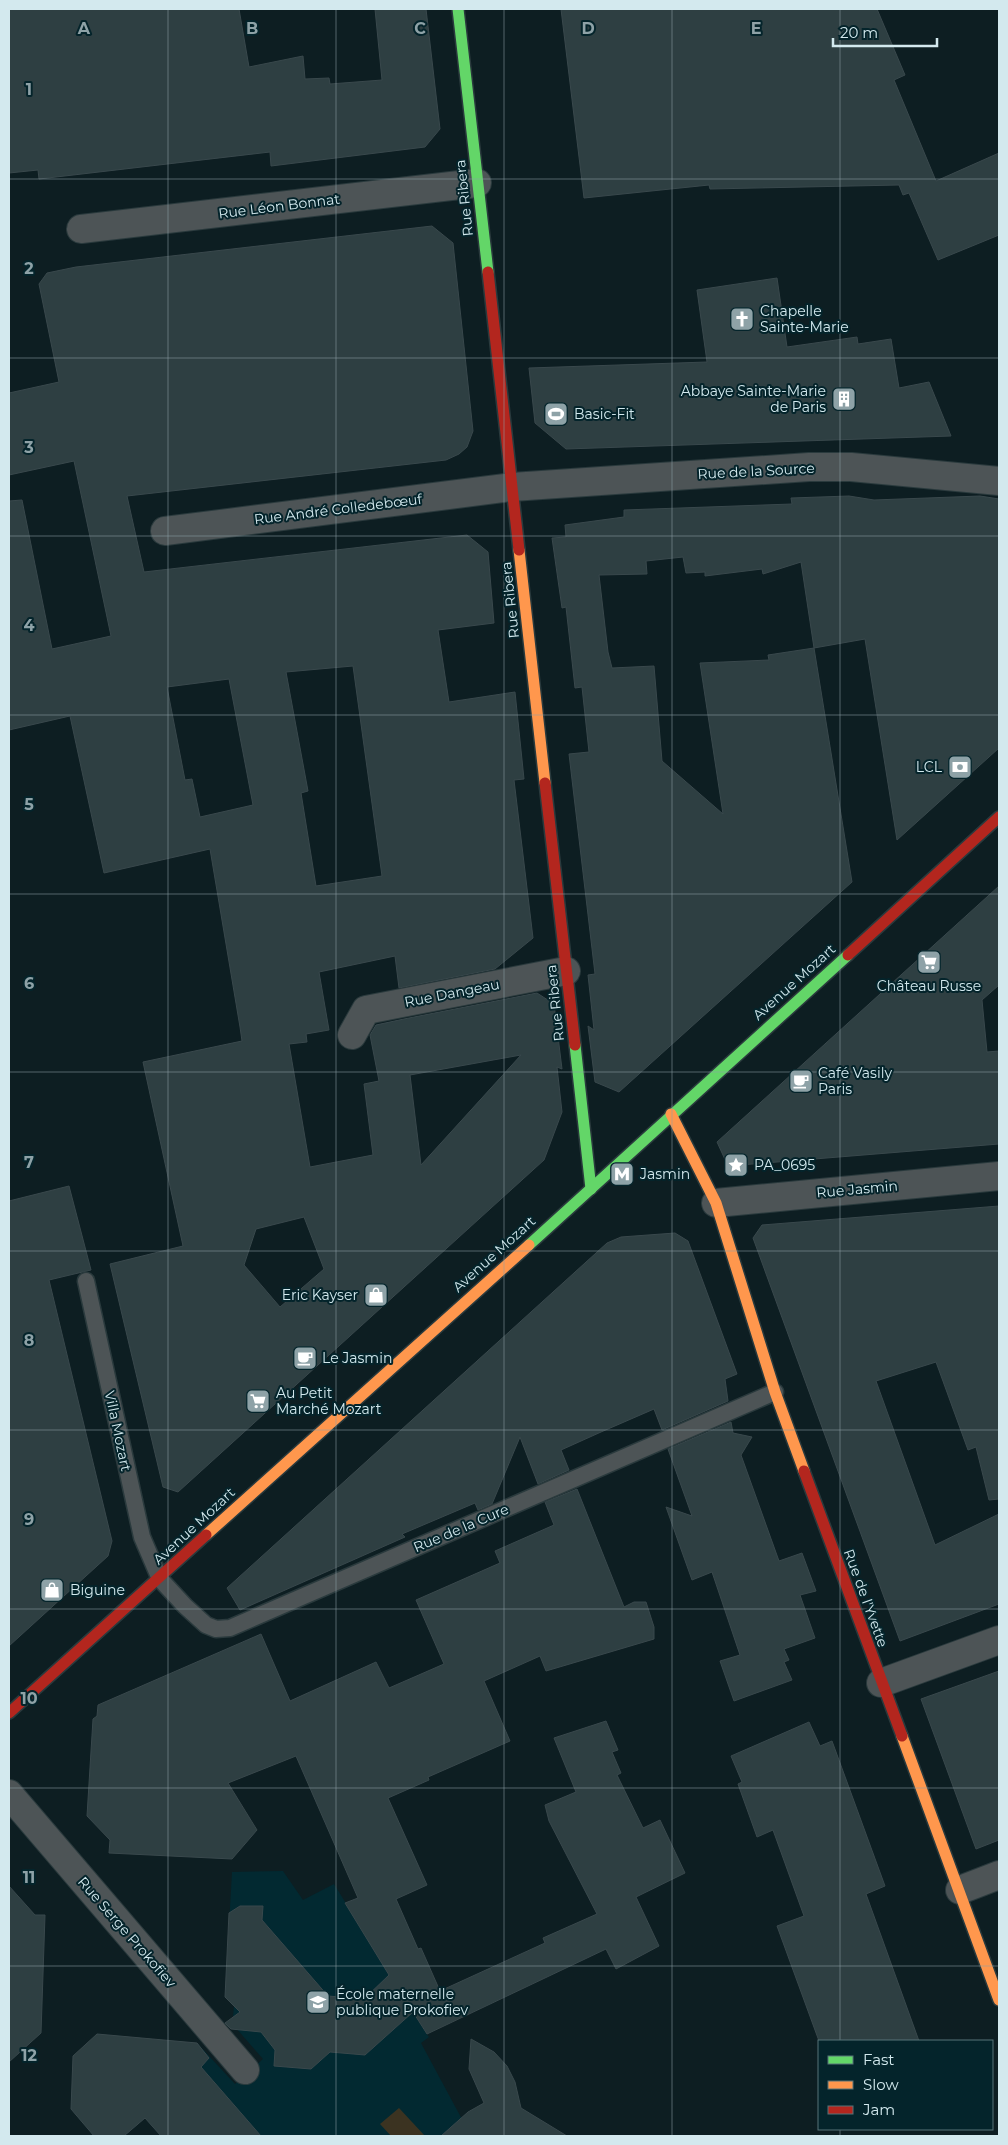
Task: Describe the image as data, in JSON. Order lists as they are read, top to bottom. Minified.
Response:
{"streets":{"street":["Rue Ribera","Rue Léon Bonnat","Rue de la Source","Rue André Colledebœuf","Avenue Mozart","Rue Dangeau","Rue Jasmin","Rue de l'Yvette","Rue Serge Prokofiev"],"lane":["Villa Mozart","Rue de la Cure"]},"crossings":[["Rue Ribera","Rue Léon Bonnat"],["Rue Ribera","Rue de la Source"],["Rue Ribera","Rue André Colledebœuf"],["Rue Ribera","Avenue Mozart"],["Rue Ribera","Rue Dangeau"],["Rue de la Source","Rue André Colledebœuf"],["Avenue Mozart","Villa Mozart"],["Avenue Mozart","Rue de la Cure"],["Avenue Mozart","Rue de l'Yvette"],["Rue Jasmin","Rue de l'Yvette"],["Villa Mozart","Rue de la Cure"],["Rue de la Cure","Rue de l'Yvette"]],"places":{"church":["Chapelle Sainte-Marie"],"building":["Abbaye Sainte-Marie de Paris"],"sports":["Basic-Fit"],"bank":["LCL"],"supermarket":["Château Russe","Au Petit Marché Mozart"],"cafe":["Café Vasily Paris","Le Jasmin"],"place":["PA_0695"],"metro station":["Jasmin"],"shop":["Eric Kayser","Biguine"],"school or university":["École maternelle publique Prokofiev"]},"legend":["Fast","Slow","Jam"],"scale_bar":"20 m","grid":{"columns":["A","B","C","D","E"],"rows":["1","2","3","4","5","6","7","8","9","10","11","12"]}}
